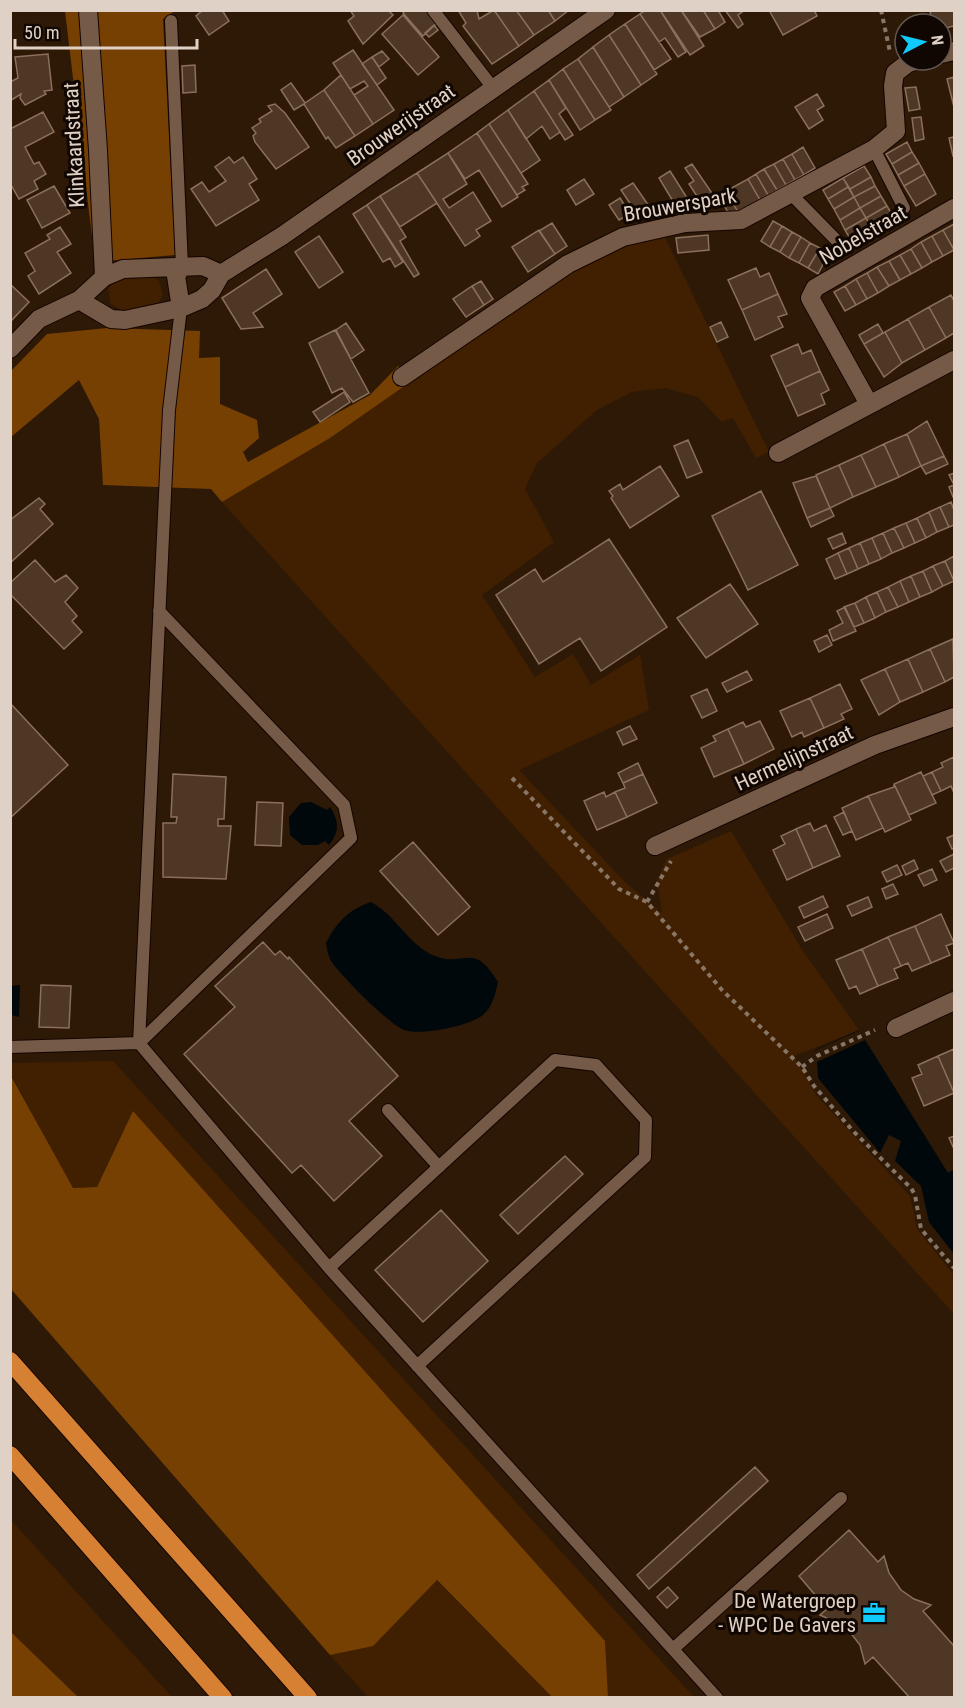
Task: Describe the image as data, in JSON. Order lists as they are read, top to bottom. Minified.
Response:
{"streets":{"street":["Brouwerijstraat","Klinkaardstraat","Brouwerspark","Nobelstraat","Hermelijnstraat"]},"places":{"office":["De Watergroep - WPC De Gavers"]},"scale_bar":"50 m","north":"right"}
